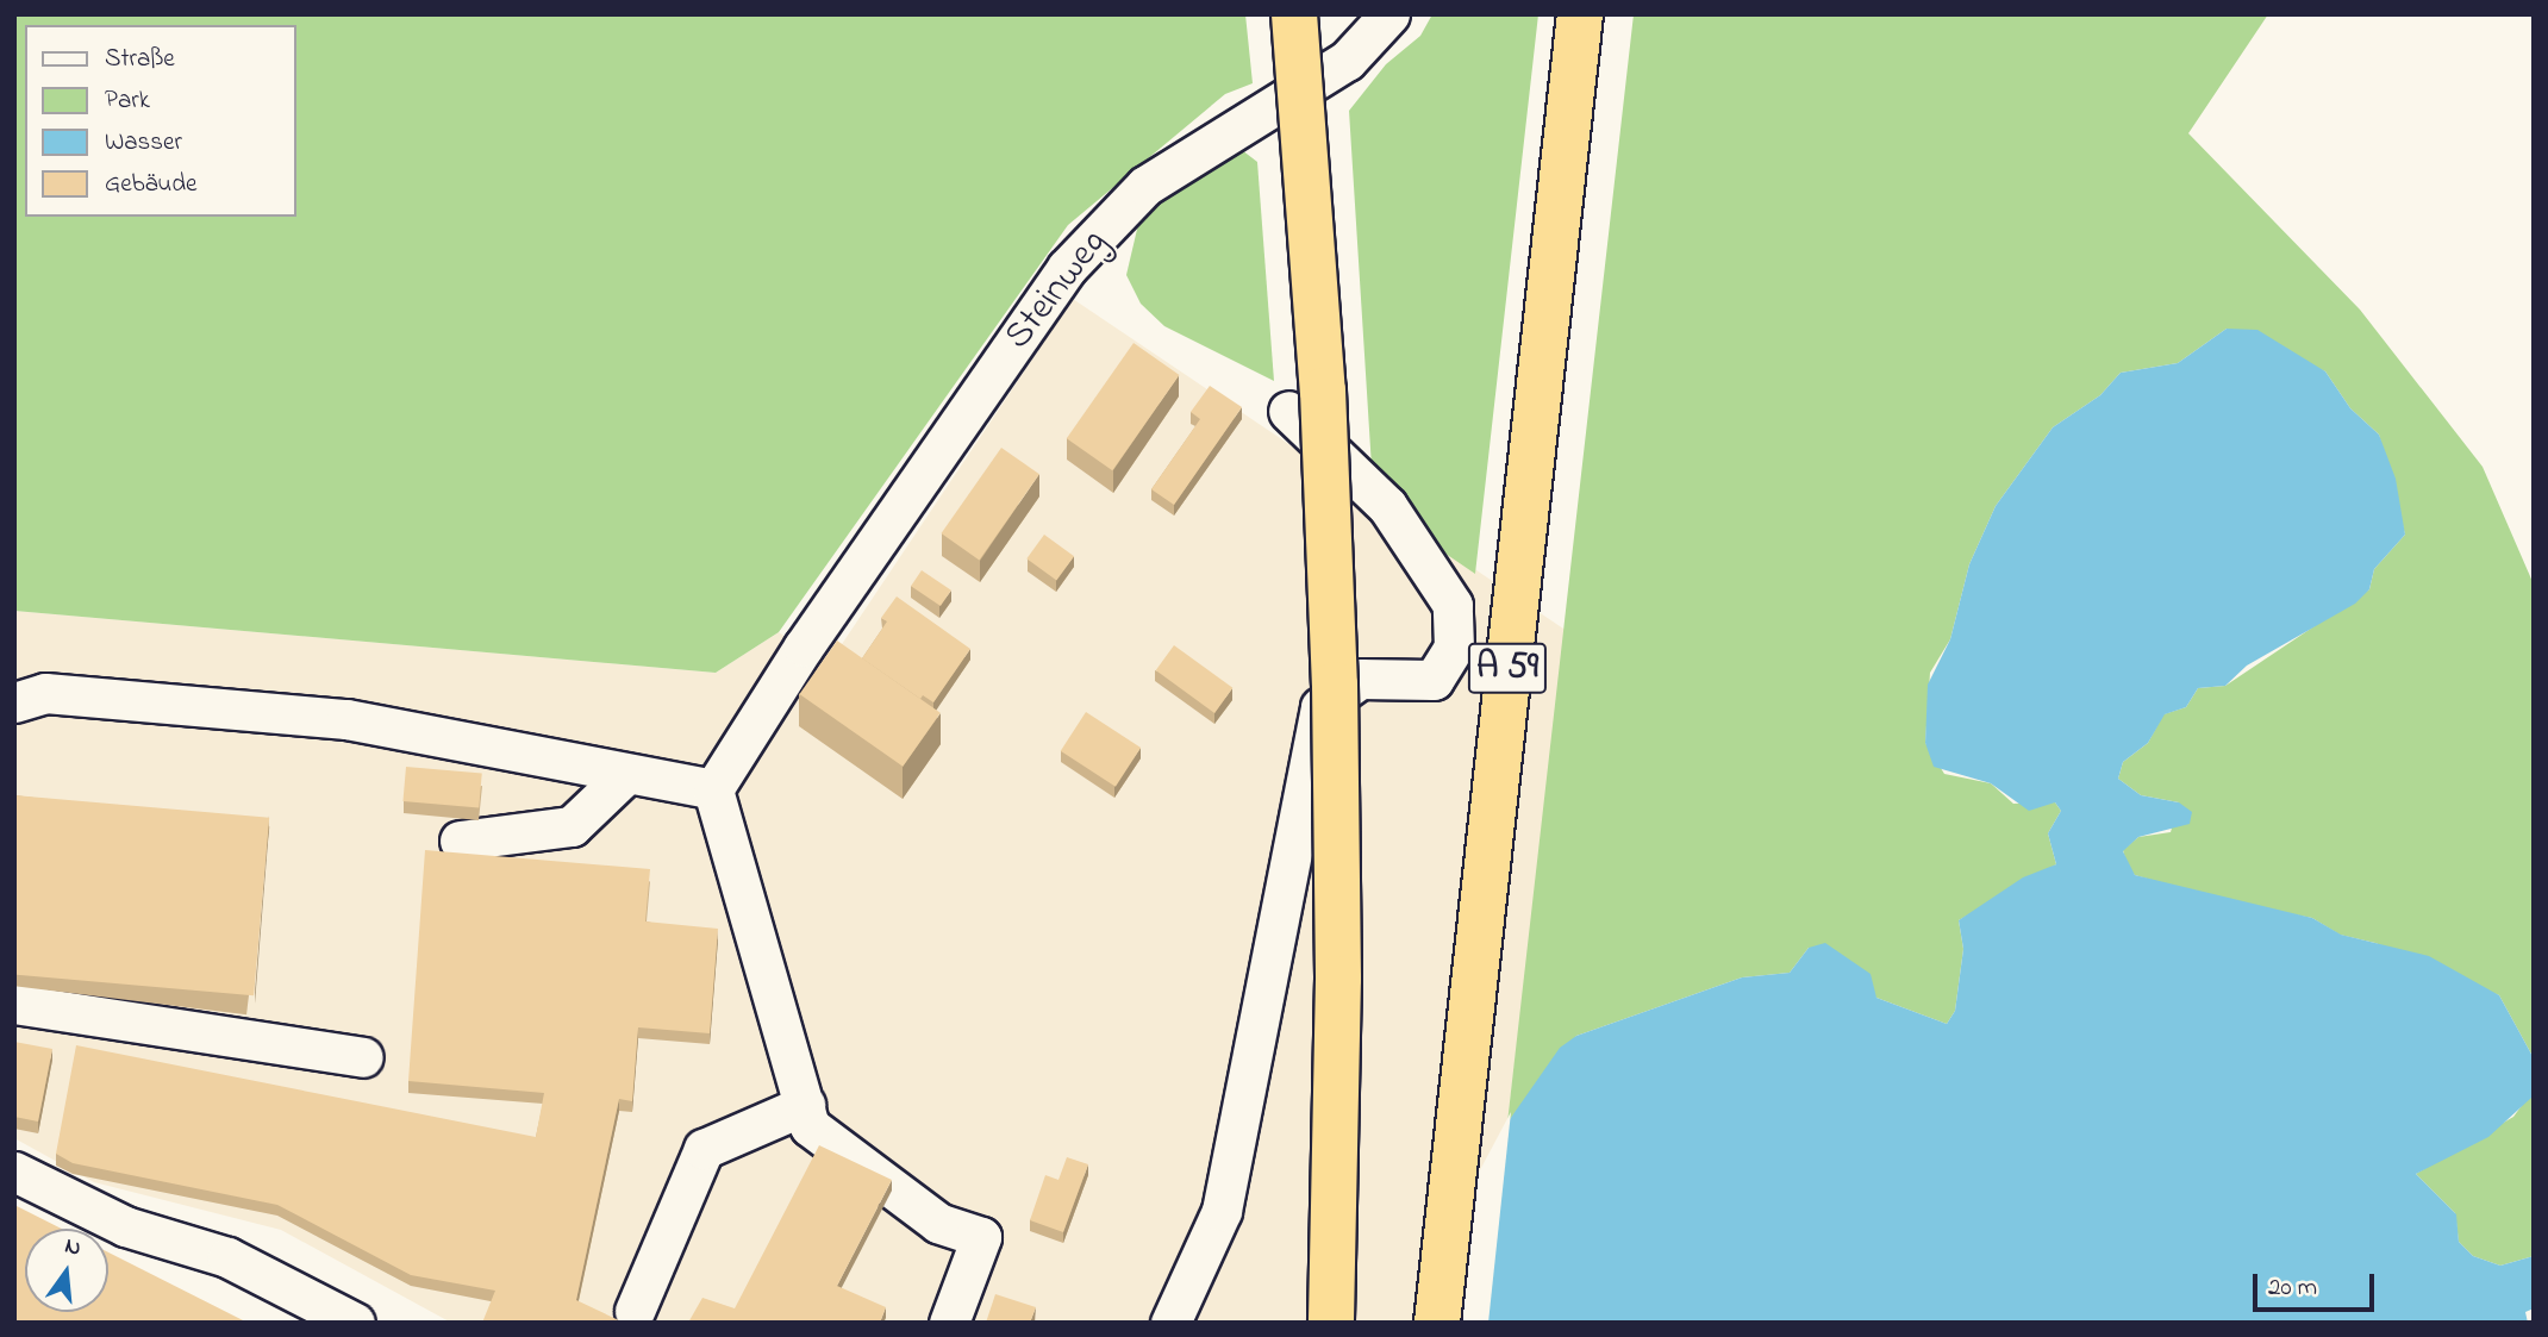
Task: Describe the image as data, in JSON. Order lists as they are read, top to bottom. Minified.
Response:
{"streets":{"highway":["A 59"],"street":["Steinweg"]},"legend":["Straße","Park","Wasser","Gebäude"],"scale_bar":"20 m","north":"top"}
